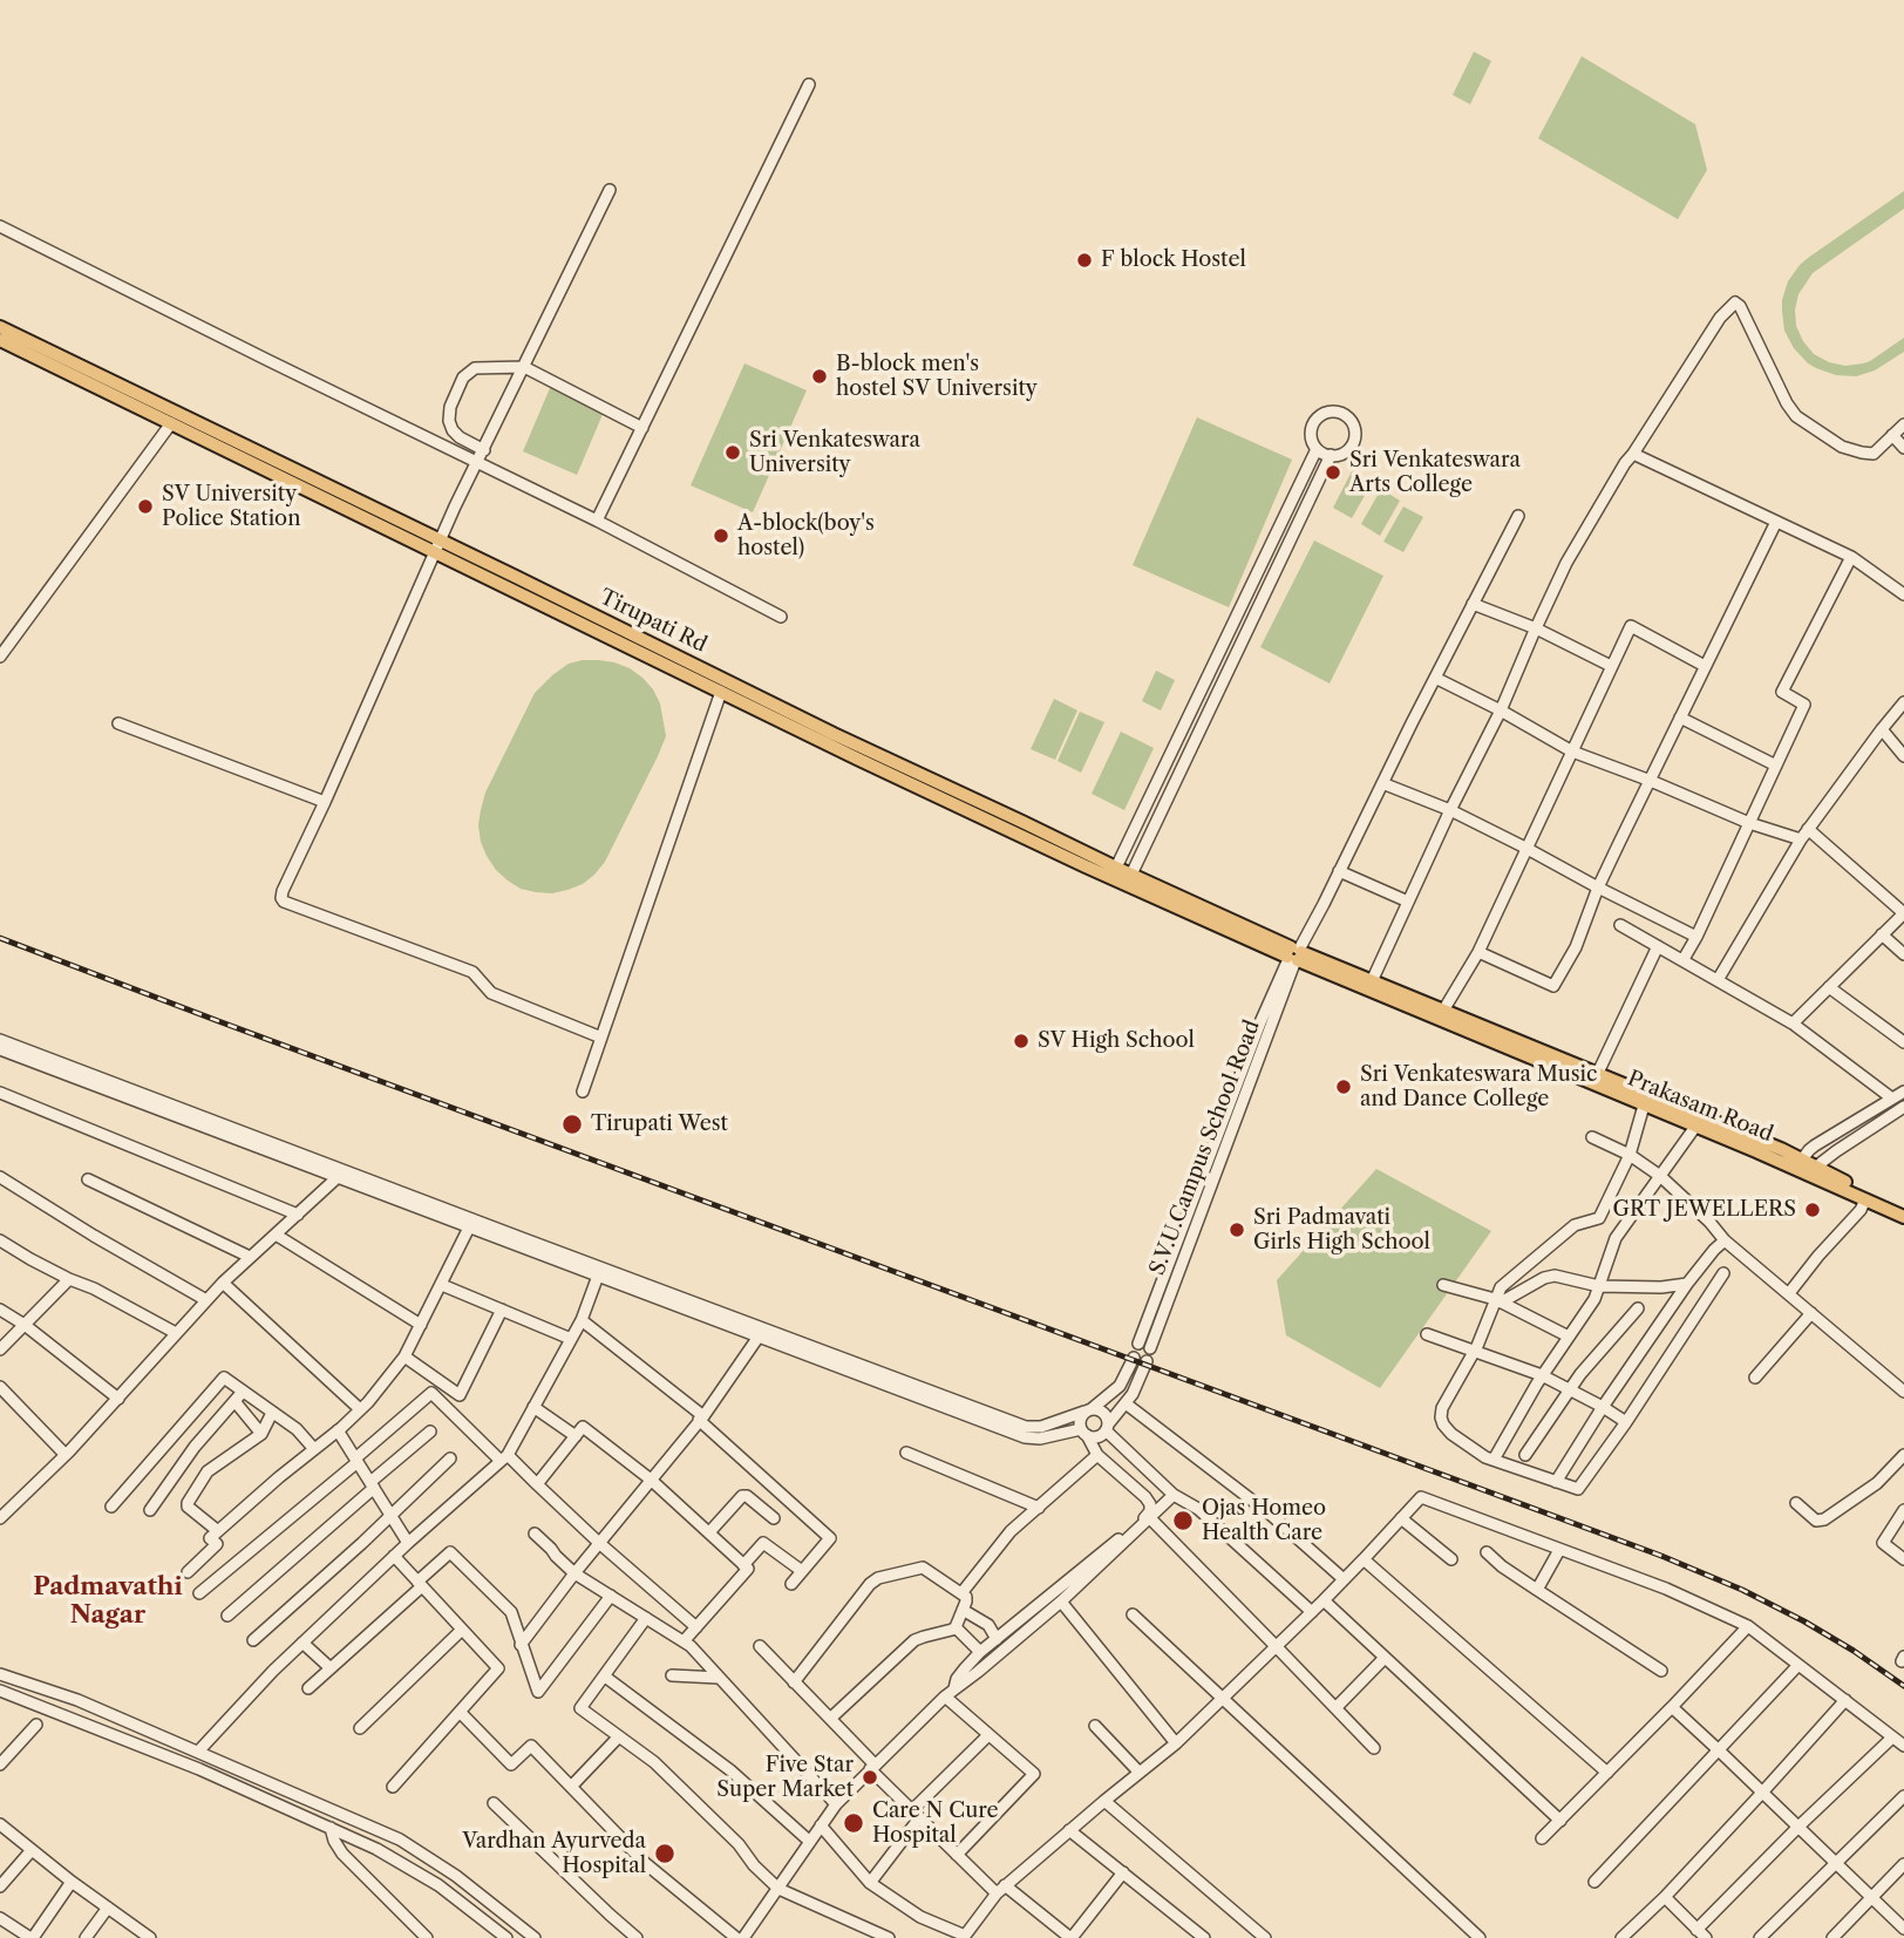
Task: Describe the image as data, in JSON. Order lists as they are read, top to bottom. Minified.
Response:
{"streets":{"main road":["Tirupati Rd","Prakasam Road"],"street":["S.V.U.Campus School Road"]},"crossings":[["Tirupati Rd","Prakasam Road"],["Tirupati Rd","S.V.U.Campus School Road"],["Prakasam Road","S.V.U.Campus School Road"]],"districts":["Padmavathi Nagar"],"places":["F block Hostel","B-block men's hostel SV University","Sri Venkateswara University","Sri Venkateswara Arts College","SV University Police Station","A-block(boy's hostel)","SV High School","Sri Venkateswara Music and Dance College","Tirupati West","GRT JEWELLERS","Sri Padmavati Girls High School","Ojas Homeo Health Care","Five Star Super Market","Care N Cure Hospital","Vardhan Ayurveda Hospital"]}
